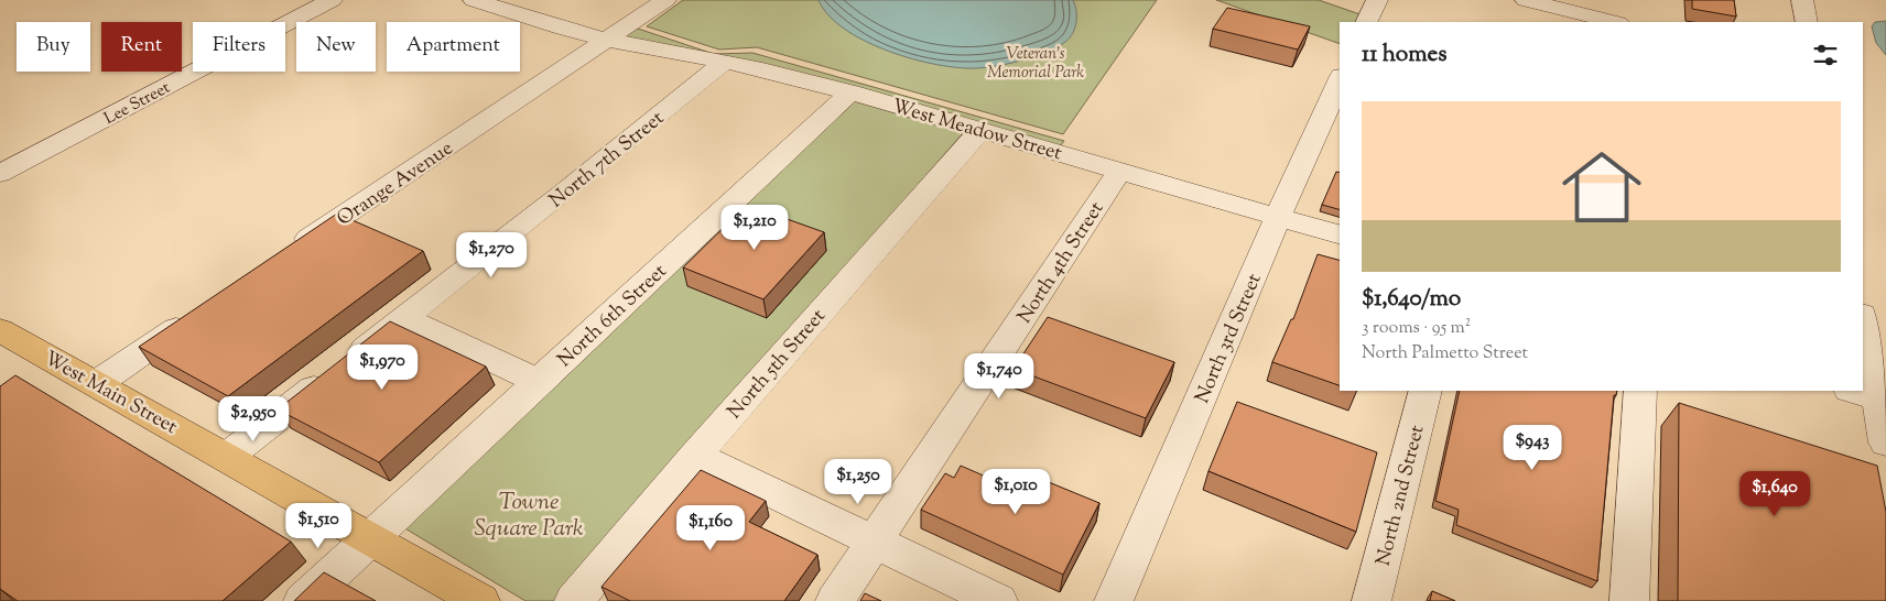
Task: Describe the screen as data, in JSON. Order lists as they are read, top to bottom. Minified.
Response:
{"streets":{"main road":["West Main Street"],"street":["Lee Street","West Meadow Street","North 7th Street","Orange Avenue","North 4th Street","North 6th Street","North 3rd Street","North 5th Street","North 2nd Street"]},"crossings":[["West Meadow Street","North 7th Street"],["West Meadow Street","Orange Avenue"],["West Meadow Street","North 4th Street"],["West Meadow Street","North 6th Street"],["West Meadow Street","North 3rd Street"],["West Meadow Street","North 5th Street"],["North 7th Street","West Main Street"],["North 6th Street","West Main Street"]],"parks":["Veteran's Memorial Park","Towne Square Park"],"page":{"chip":["Buy","Rent","Filters","New","Apartment"],"heading":"11 homes","list":[{"name":"$1,640/mo","note":"3 rooms · 95 m² · North Palmetto Street"}],"price":["$1,210","$1,270","$1,970","$1,740","$2,950","$943","$1,250","$1,010","$1,640","$1,510","$1,160"]}}
